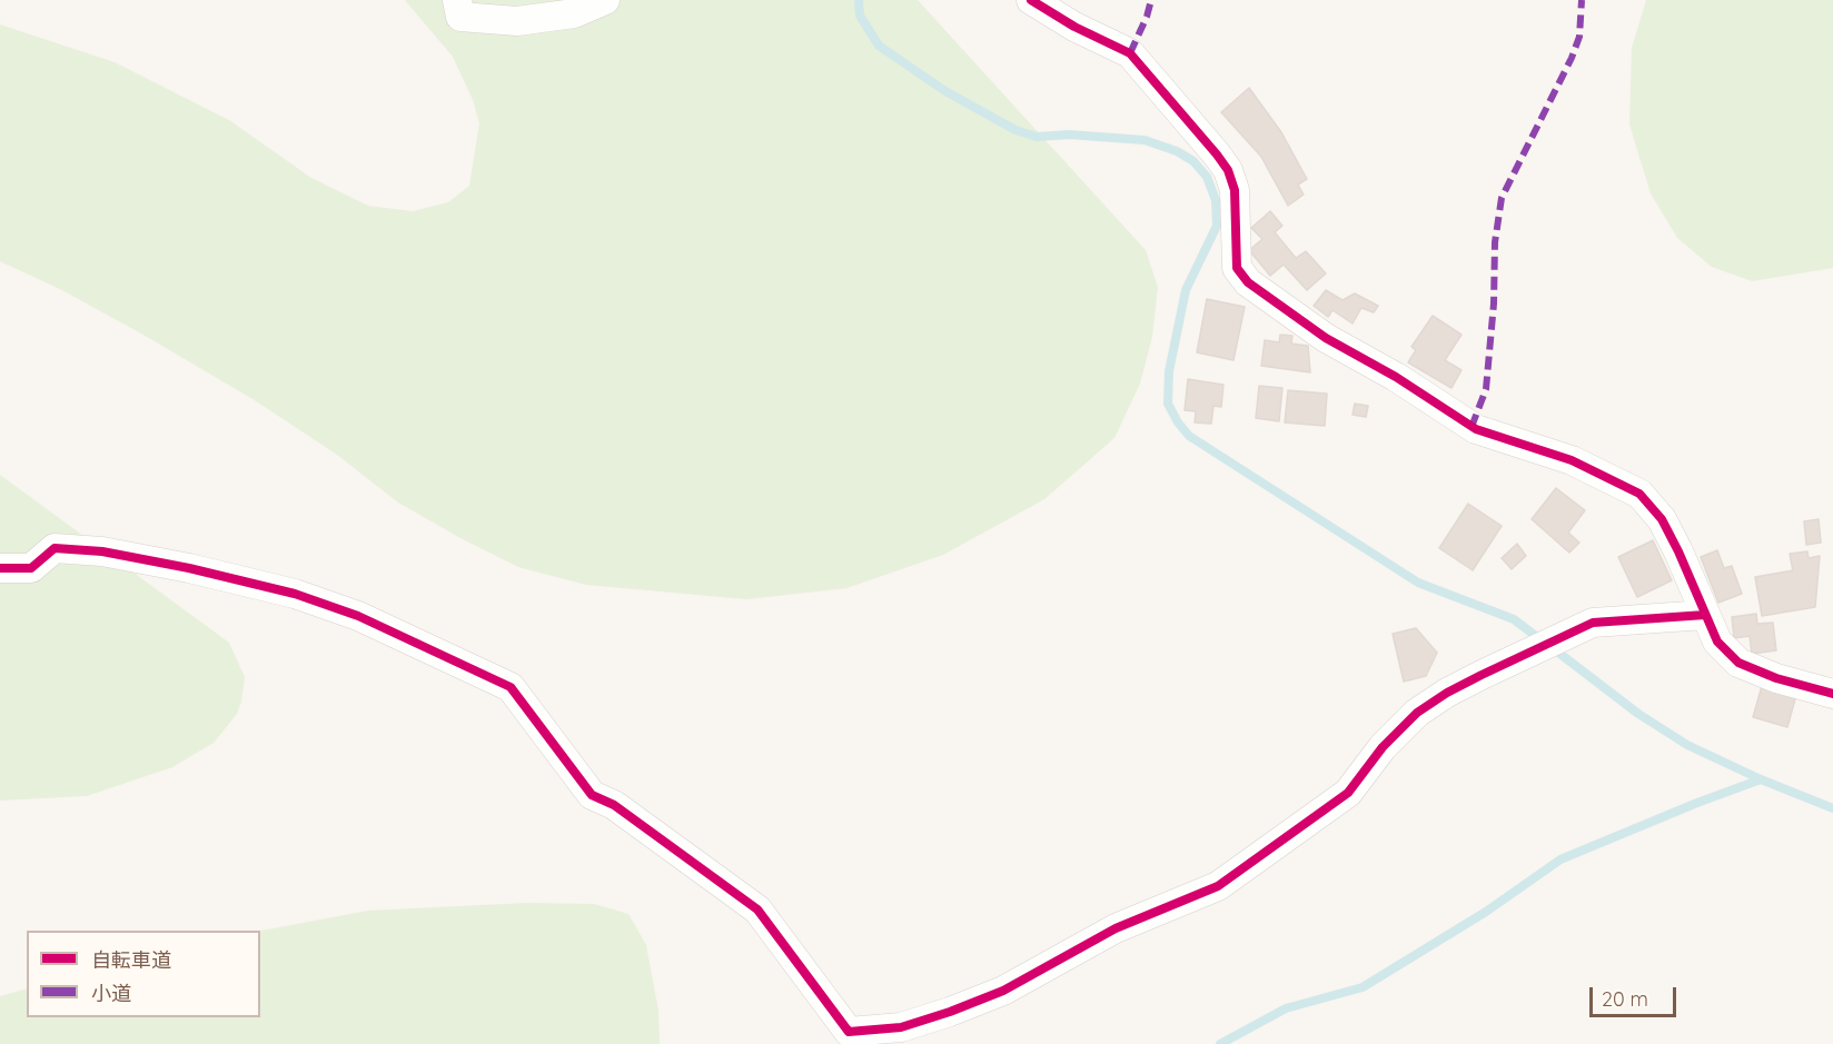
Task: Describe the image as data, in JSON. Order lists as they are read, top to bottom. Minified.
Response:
{"legend":["自転車道","小道"],"scale_bar":"20 m"}
